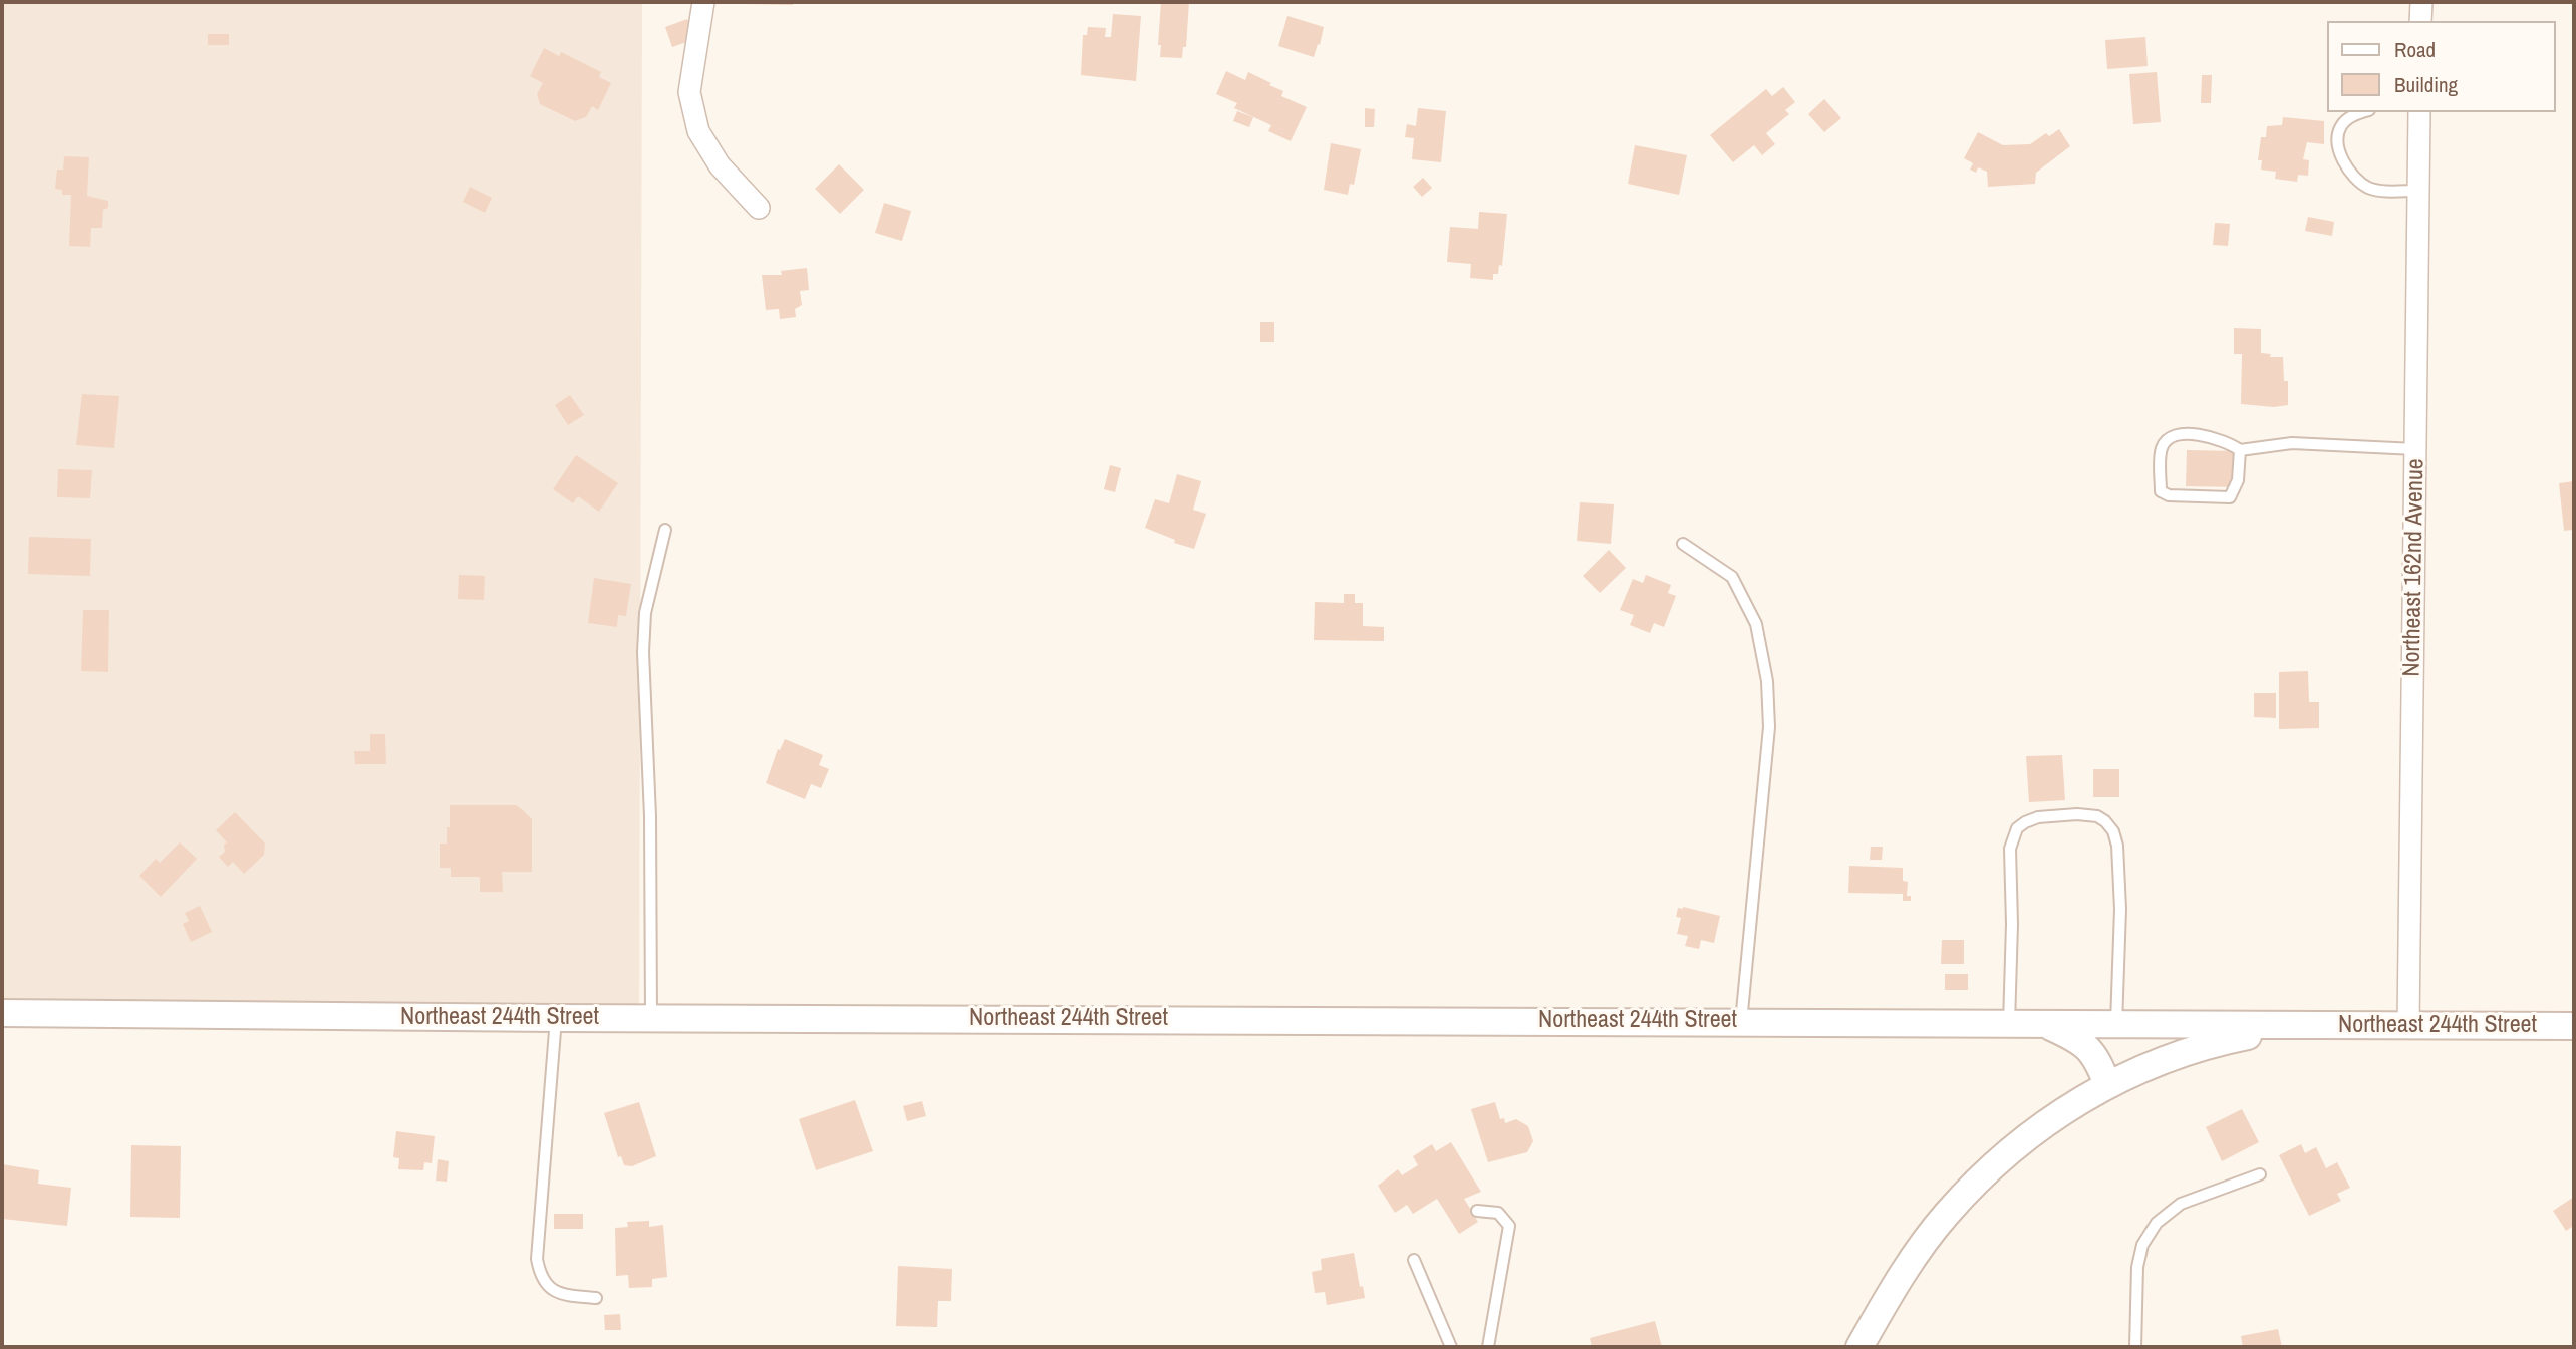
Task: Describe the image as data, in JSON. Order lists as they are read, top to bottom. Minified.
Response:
{"streets":{"street":["Northeast 162nd Avenue","Northeast 244th Street"]},"crossings":[["Northeast 162nd Avenue","Northeast 244th Street"]],"legend":["Road","Building"]}
